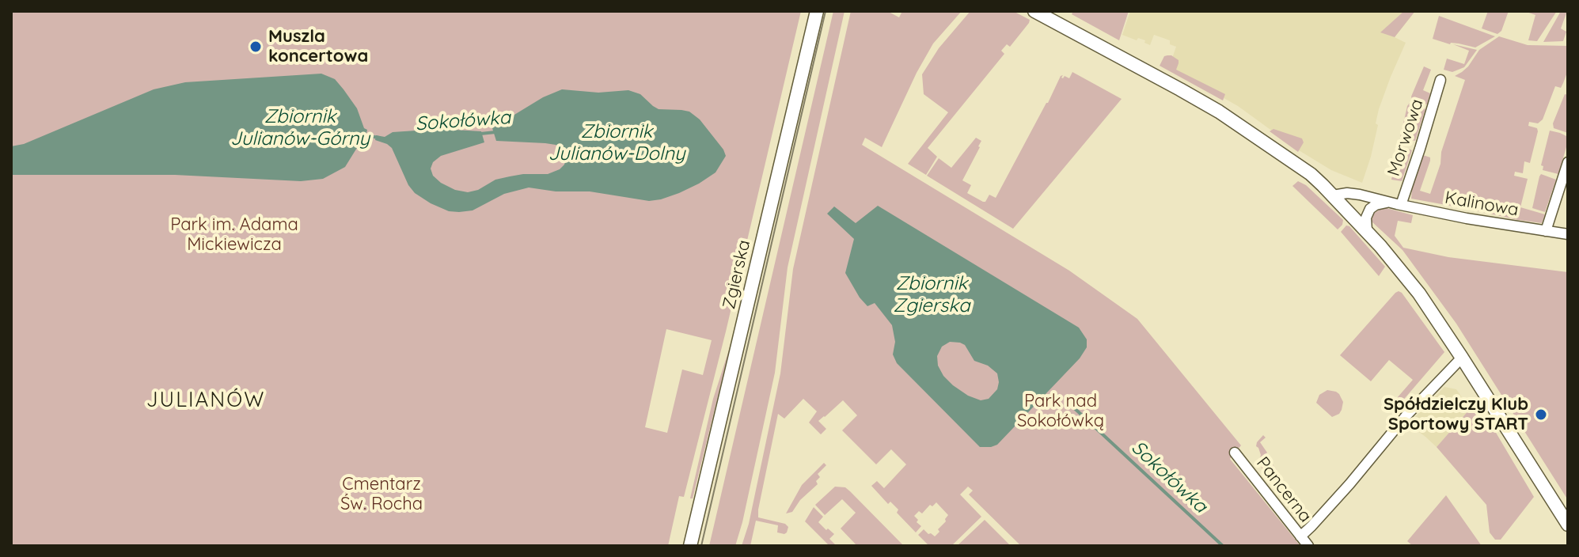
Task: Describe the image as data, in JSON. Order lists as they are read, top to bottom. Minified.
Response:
{"streets":{"street":["Morwowa","Kalinowa","Zgierska","Pancerna"]},"crossings":[["Morwowa","Kalinowa"]],"districts":["JULIANÓW"],"water":["Zbiornik Julianów-Górny","Sokołówka","Zbiornik Julianów-Dolny","Zbiornik Zgierska"],"parks":["Park im. Adama Mickiewicza","Park nad Sokołówką","Cmentarz Św. Rocha"],"places":["Muszla koncertowa","Spółdzielczy Klub Sportowy START"]}
